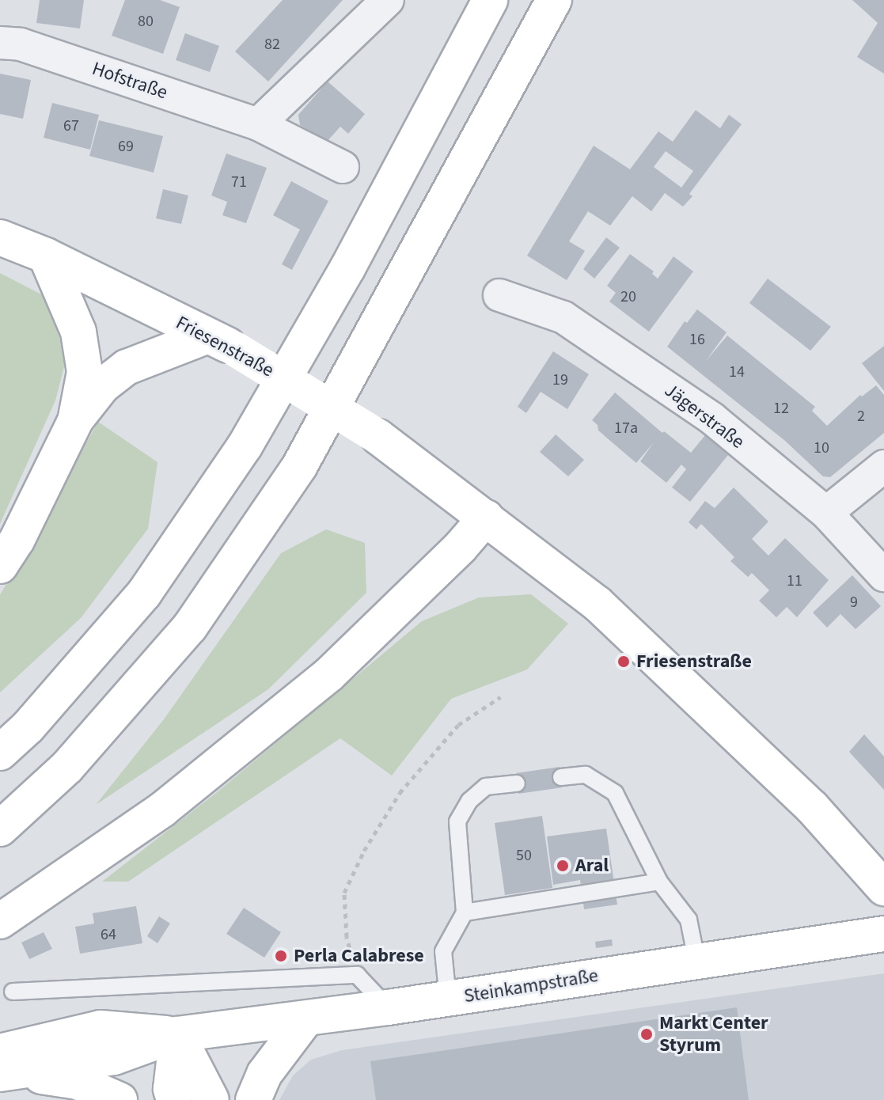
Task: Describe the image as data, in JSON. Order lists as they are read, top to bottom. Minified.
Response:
{"streets":{"main road":["Friesenstraße","Steinkampstraße"],"street":["Hofstraße","Jägerstraße"]},"places":["Friesenstraße","Aral","Perla Calabrese","Markt Center Styrum"],"house_numbers":["80","82","67","69","71","20","16","14","19","12","2","17a","10","11","9","50","64"]}
